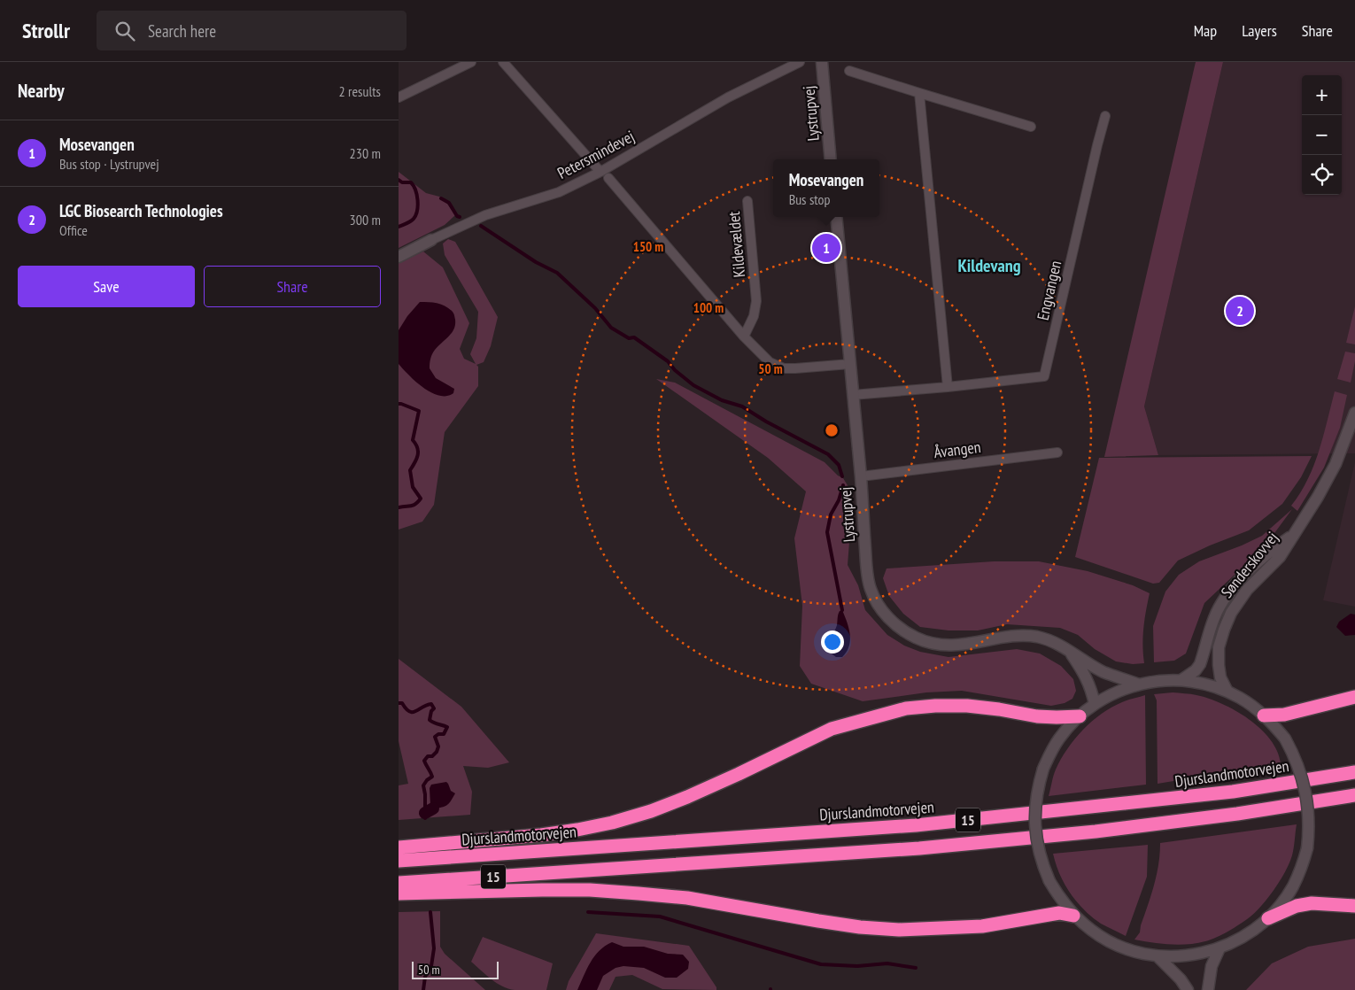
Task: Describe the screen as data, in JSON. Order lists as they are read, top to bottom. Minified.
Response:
{"streets":{"highway":["Djurslandmotorvejen","15"],"street":["Lystrupvej","Petersmindevej","Kildevældet","Engvangen","Åvangen","Sønderskovvej"]},"crossings":[["Lystrupvej","Engvangen"],["Lystrupvej","Åvangen"]],"districts":["Kildevang"],"scale_bar":"50 m","page":{"header":"Strollr","search":"Search here","nav":["Map","Layers","Share"],"heading":["Nearby","2 results"],"map_buttons":["+","−"],"list":[{"mark":"1","name":"Mosevangen","note":"Bus stop · Lystrupvej","value":"230 m"},{"mark":"2","name":"LGC Biosearch Technologies","note":"Office","value":"300 m"}],"popup":["Mosevangen","Bus stop"],"pins":["1","2"],"buttons":["Save","Share"],"scale":"50 m"},"rings":["150 m","100 m","50 m"]}
